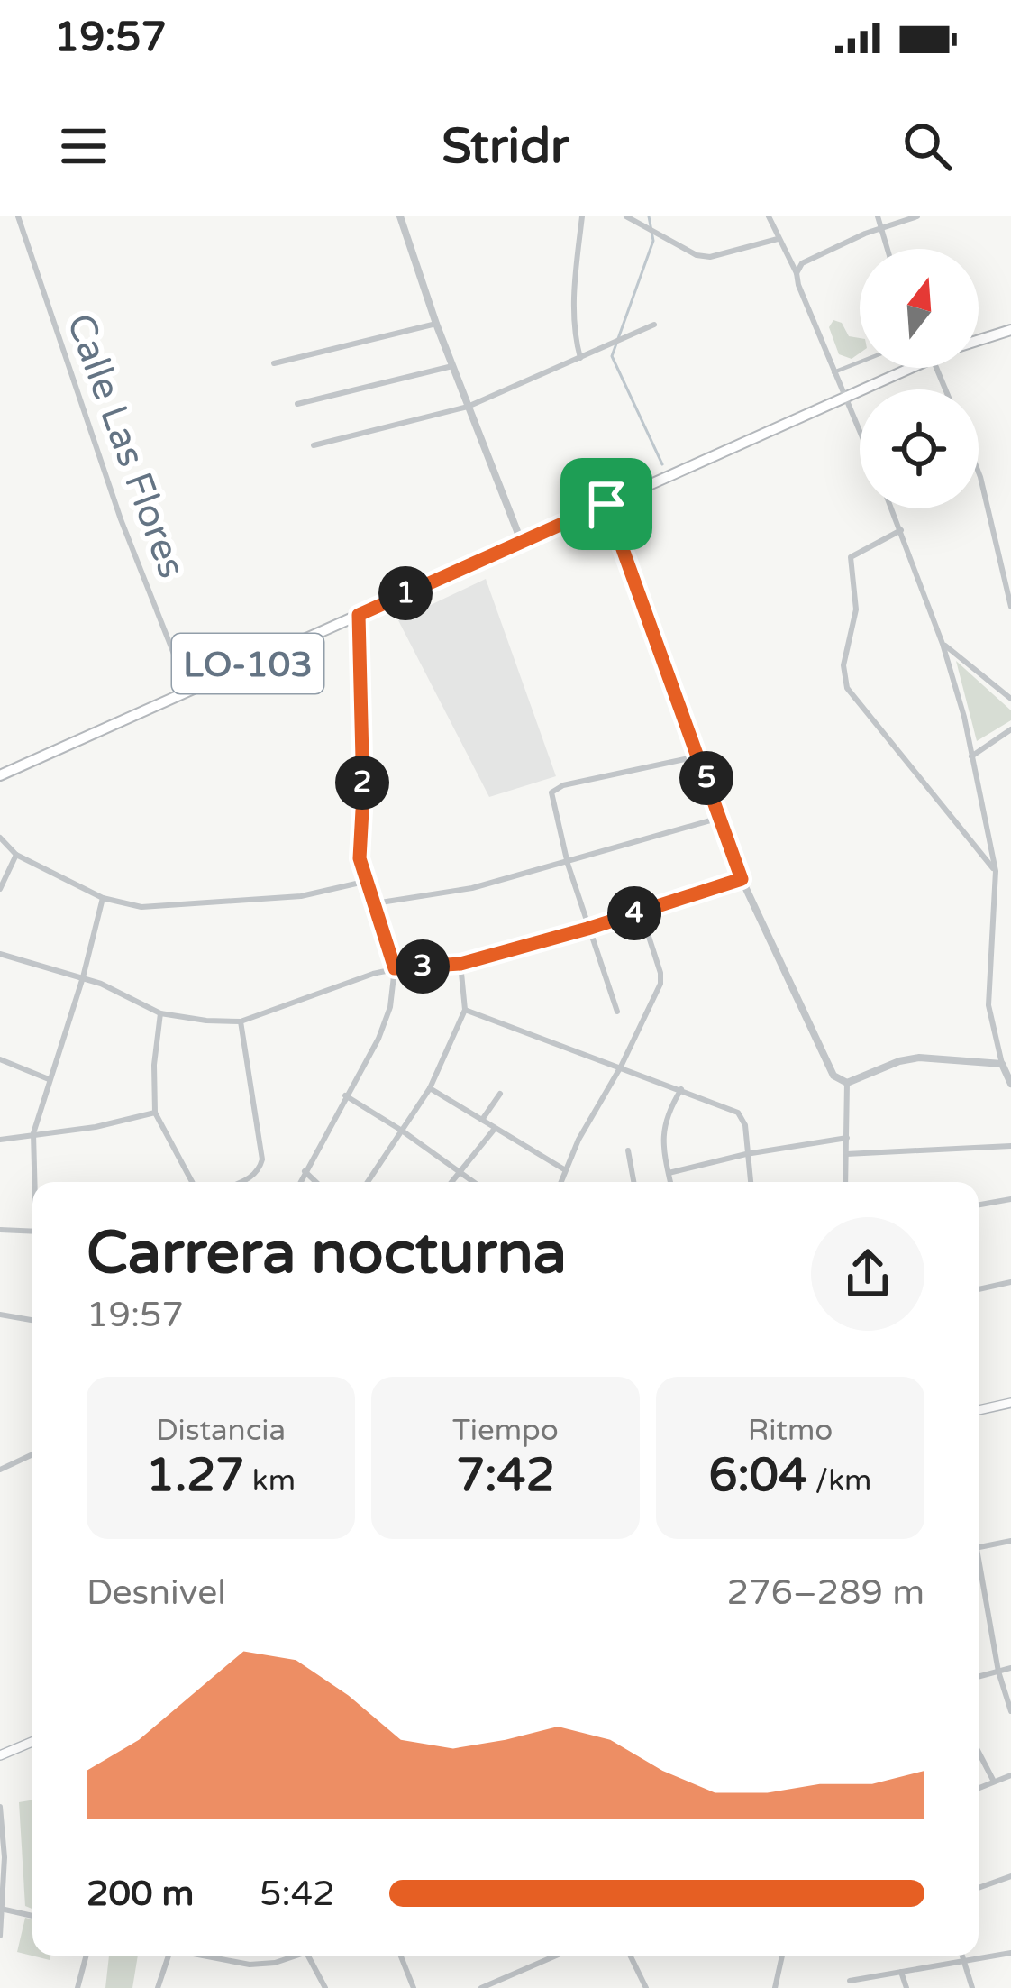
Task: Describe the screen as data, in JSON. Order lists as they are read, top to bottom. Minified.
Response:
{"streets":{"main road":["LO-103"],"street":["Calle Las Flores"]},"crossings":[["Calle Las Flores","LO-103"]],"north":"top","page":{"status":"19:57","header":"Stridr","pins":["1","5","2","4","3"],"heading":["Carrera nocturna","19:57"],"stats":[["Distancia","1.27 km"],["Tiempo","7:42"],["Ritmo","6:04 /km"]],"chart":["Desnivel","276–289 m"],"list":[{"name":"200 m","note":"5:42"}]}}
